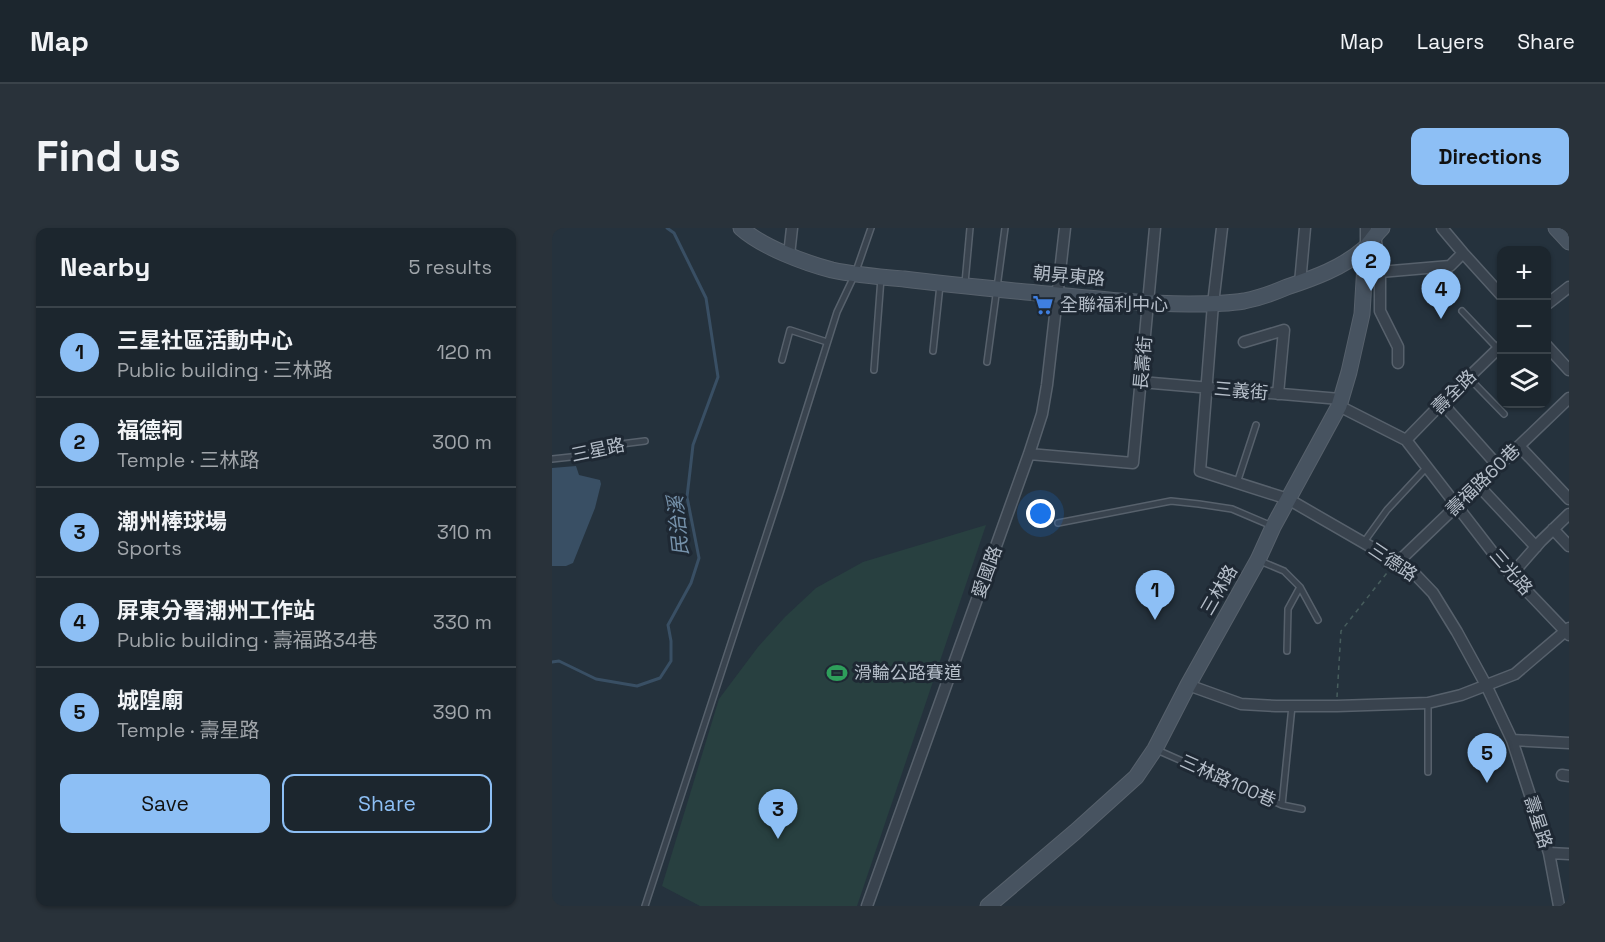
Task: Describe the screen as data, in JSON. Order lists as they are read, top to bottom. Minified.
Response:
{"streets":{"main road":["朝昇東路","三林路"],"street":["長壽街","三義街","壽全路","壽福路60巷","三德路","愛國路","三光路","壽星路"],"lane":["三星路","三林路100巷"]},"crossings":[["朝昇東路","長壽街"],["朝昇東路","愛國路"],["朝昇東路","三林路"],["長壽街","三義街"],["長壽街","愛國路"],["三義街","三德路"],["三義街","三林路"],["壽福路60巷","三德路"],["壽福路60巷","三光路"],["三德路","三林路"],["三德路","壽星路"],["三林路","三林路100巷"]],"water":["民治溪"],"places":{"supermarket":["全聯福利中心"],"sports":["滑輪公路賽道"]},"page":{"header":"Map","nav":["Map","Layers","Share"],"buttons":["Directions",["Save","Share"]],"title":"Find us","heading":["Nearby","5 results"],"pins":["2","4","1","5","3"],"map_buttons":["+","−"],"list":[{"mark":"1","name":"三星社區活動中心","note":"Public building · 三林路","value":"120 m"},{"mark":"2","name":"福德祠","note":"Temple · 三林路","value":"300 m"},{"mark":"3","name":"潮州棒球場","note":"Sports","value":"310 m"},{"mark":"4","name":"屏東分署潮州工作站","note":"Public building · 壽福路34巷","value":"330 m"},{"mark":"5","name":"城隍廟","note":"Temple · 壽星路","value":"390 m"}]}}
